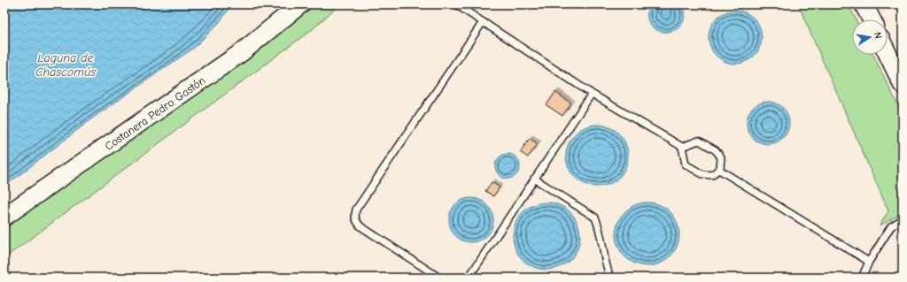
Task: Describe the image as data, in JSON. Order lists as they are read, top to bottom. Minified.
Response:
{"streets":{"main road":["Costanera Pedro Gastón"]},"water":["Laguna de Chascomús"],"north":"right"}
